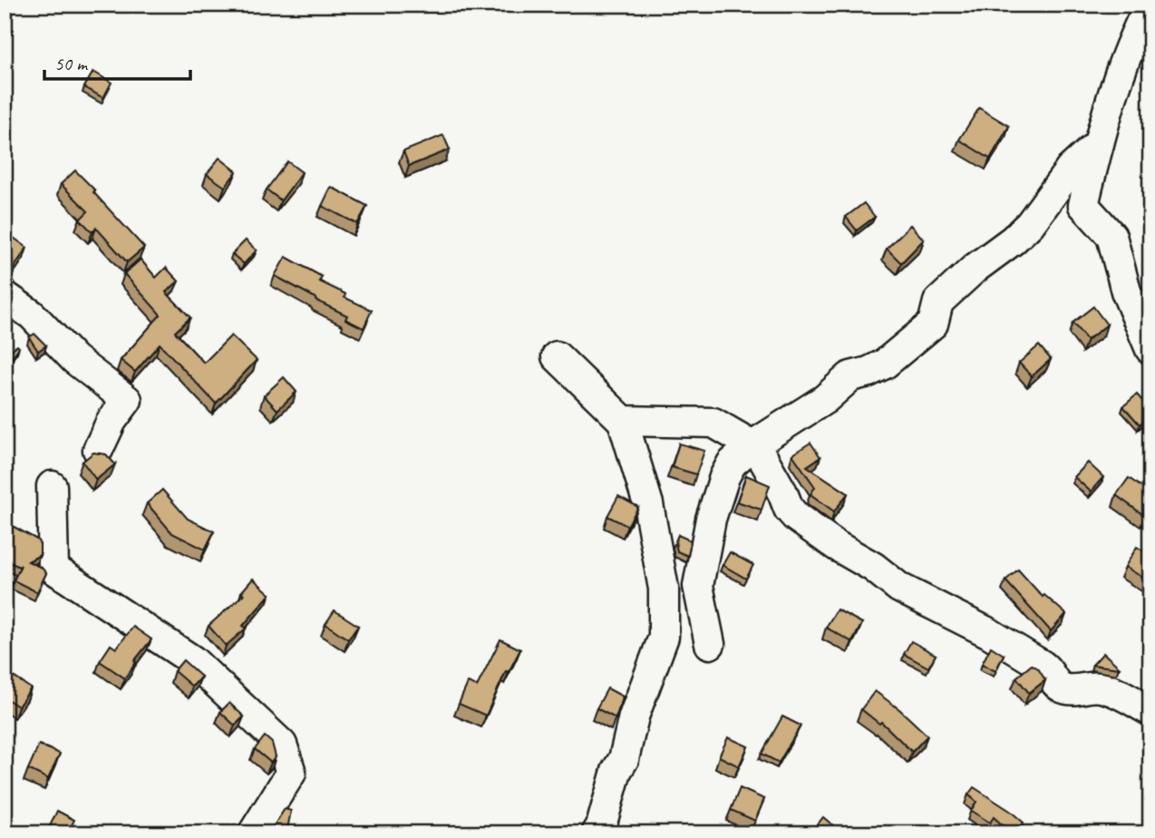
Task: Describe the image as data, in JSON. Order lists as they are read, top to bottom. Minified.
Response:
{"scale_bar":"50 m"}
